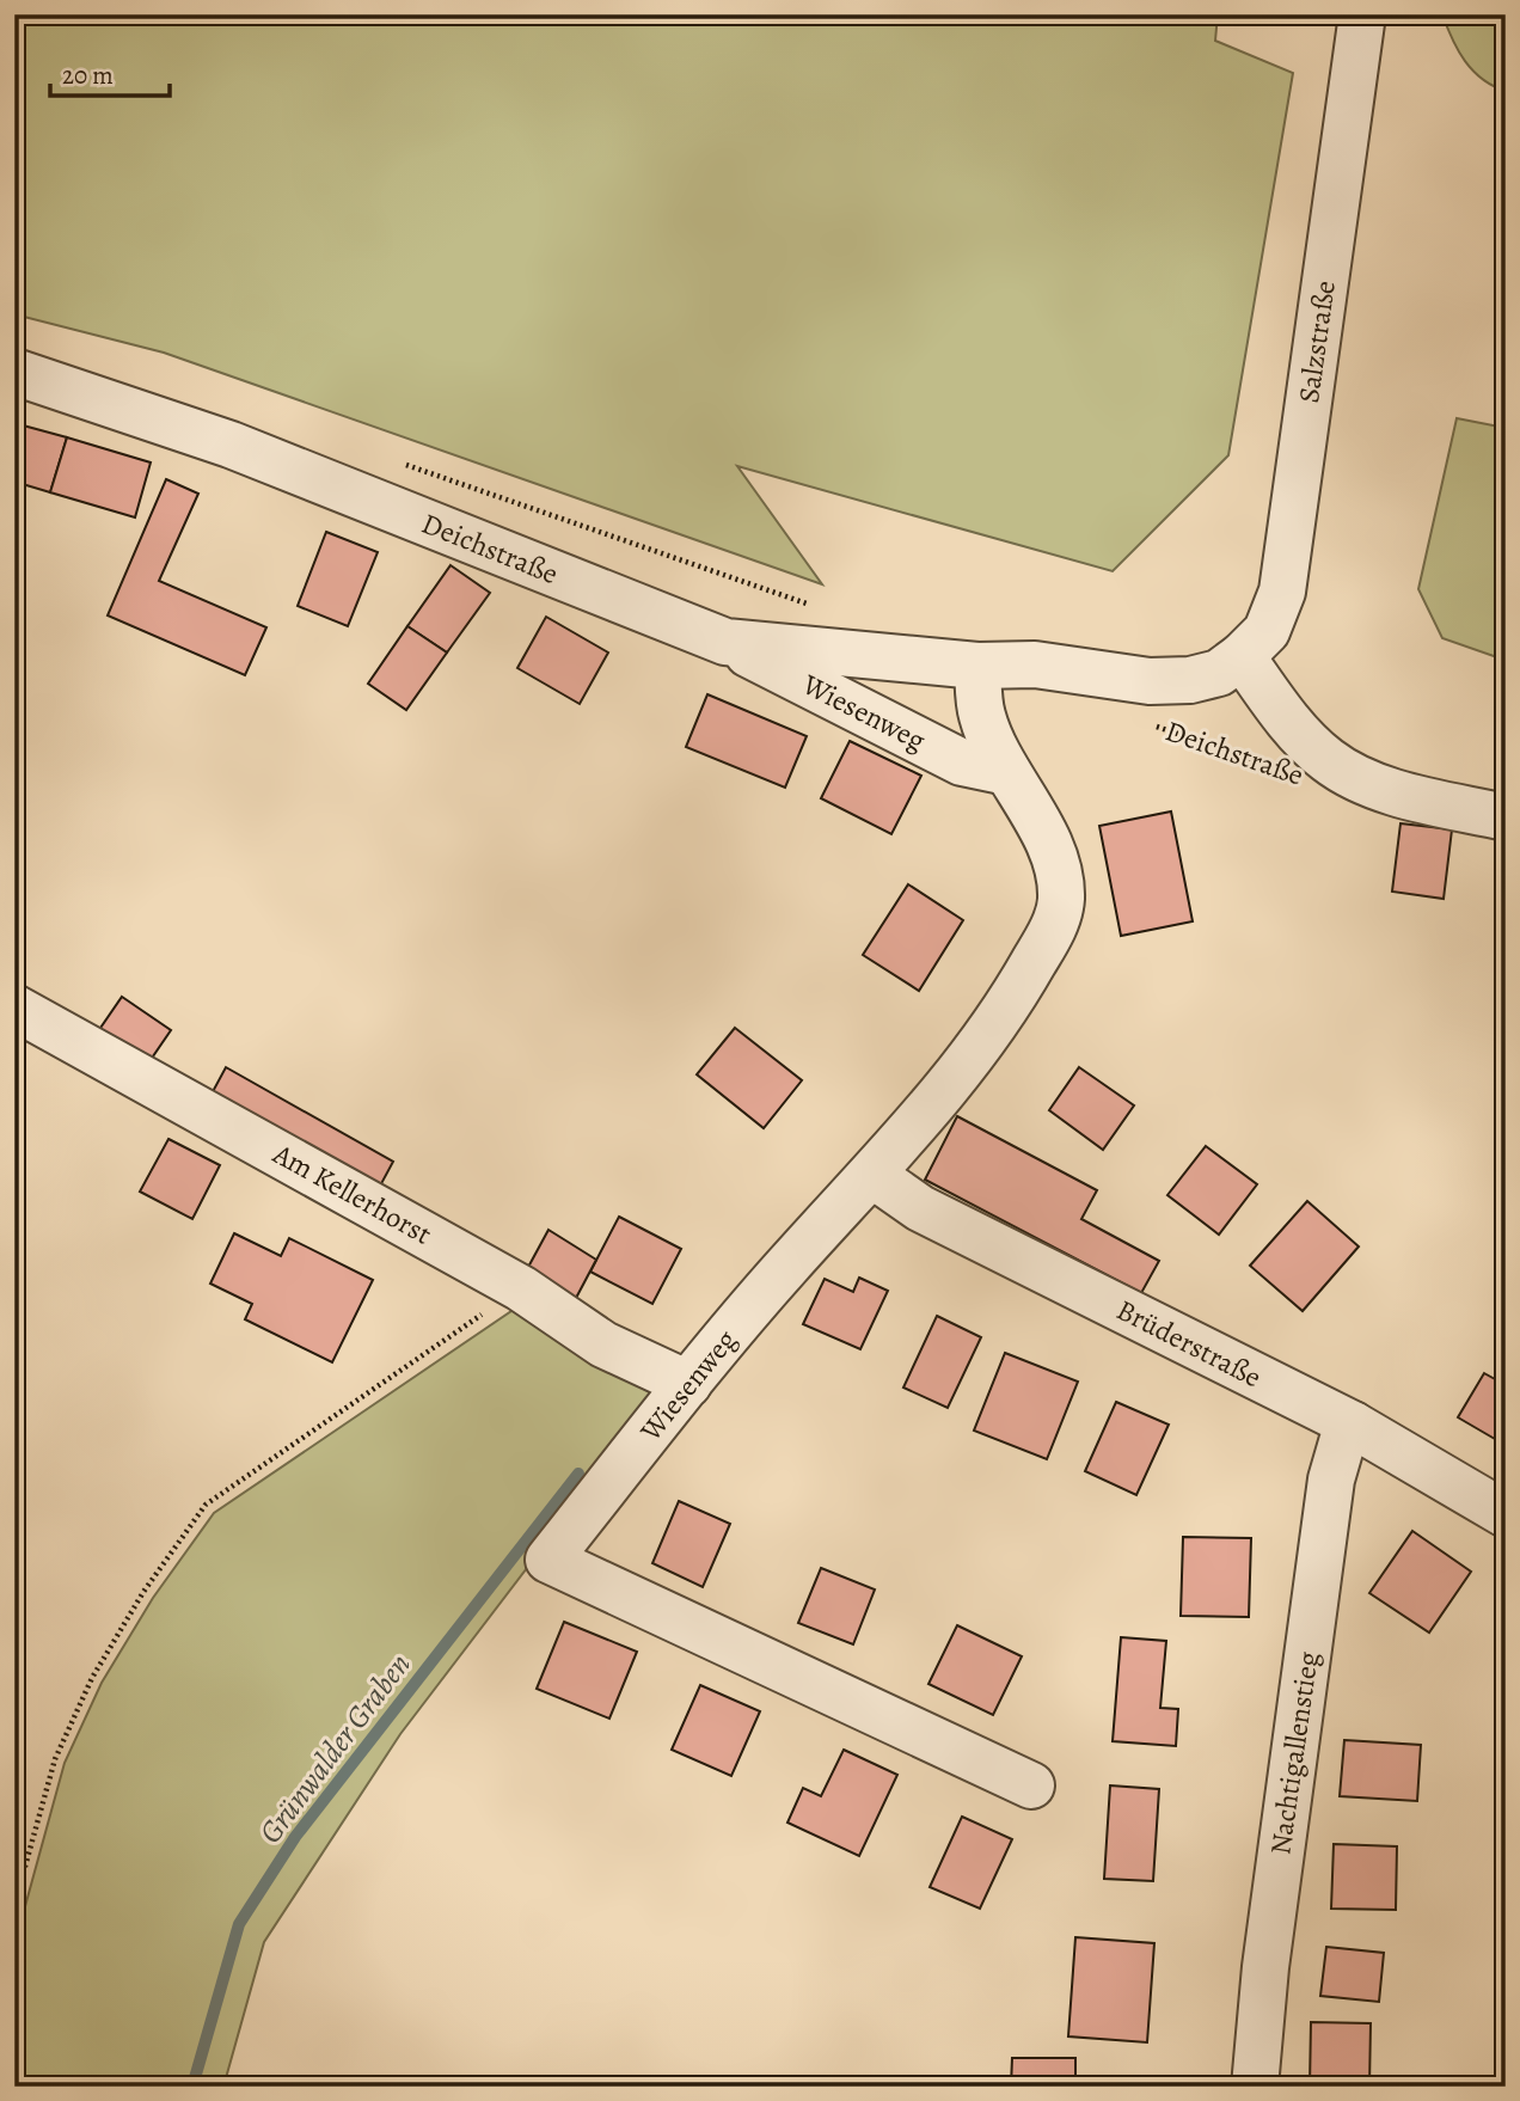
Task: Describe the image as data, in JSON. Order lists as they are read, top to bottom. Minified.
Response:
{"streets":{"street":["Salzstraße","Deichstraße","Wiesenweg","Am Kellerhorst","Brüderstraße","Nachtigallenstieg"]},"crossings":[["Salzstraße","Deichstraße"],["Deichstraße","Wiesenweg"],["Wiesenweg","Am Kellerhorst"],["Wiesenweg","Brüderstraße"],["Brüderstraße","Nachtigallenstieg"]],"water":["Grünwalder Graben"],"scale_bar":"20 m"}
